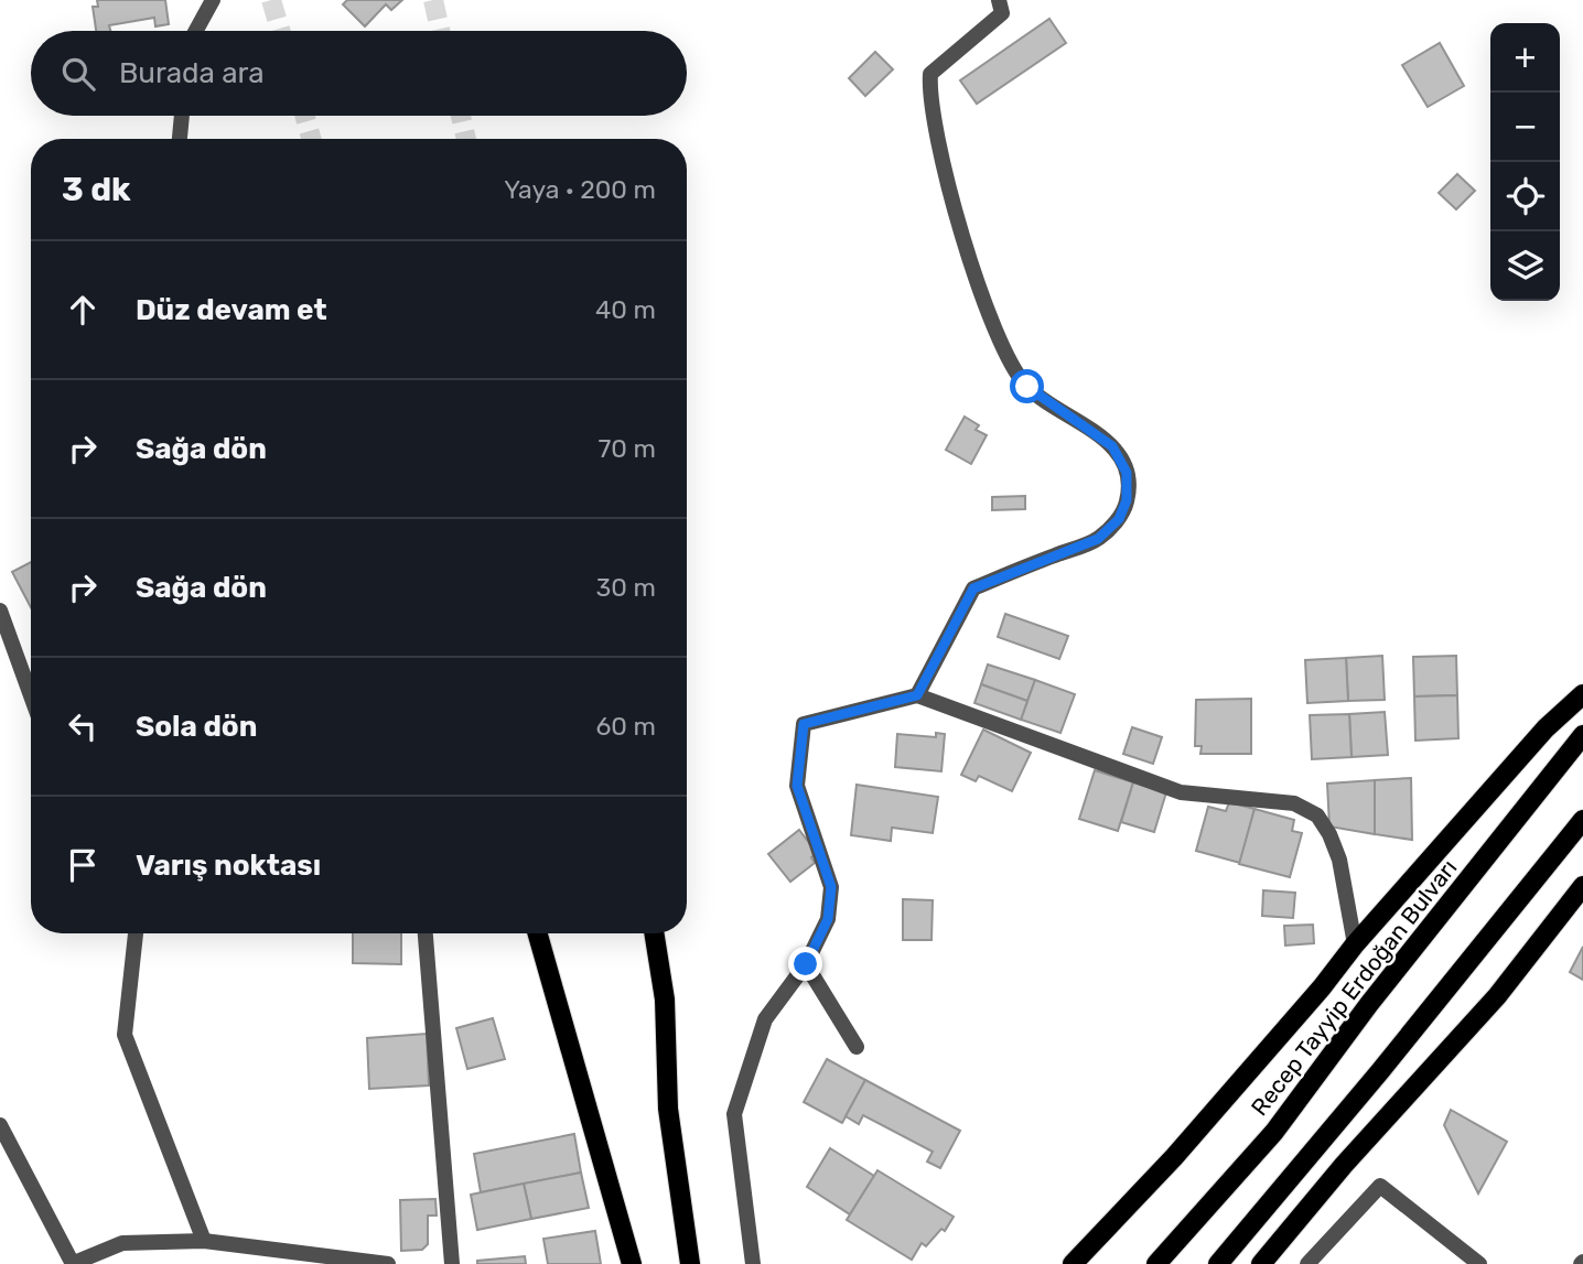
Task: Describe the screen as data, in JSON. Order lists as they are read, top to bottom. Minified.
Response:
{"streets":{"main road":["Recep Tayyip Erdoğan Bulvarı"]},"page":{"map_buttons":["+","−"],"search":"Burada ara","heading":["3 dk","Yaya · 200 m"],"list":[["Düz devam et","40 m"],["Sağa dön","70 m"],["Sağa dön","30 m"],["Sola dön","60 m"],"Varış noktası"]}}
